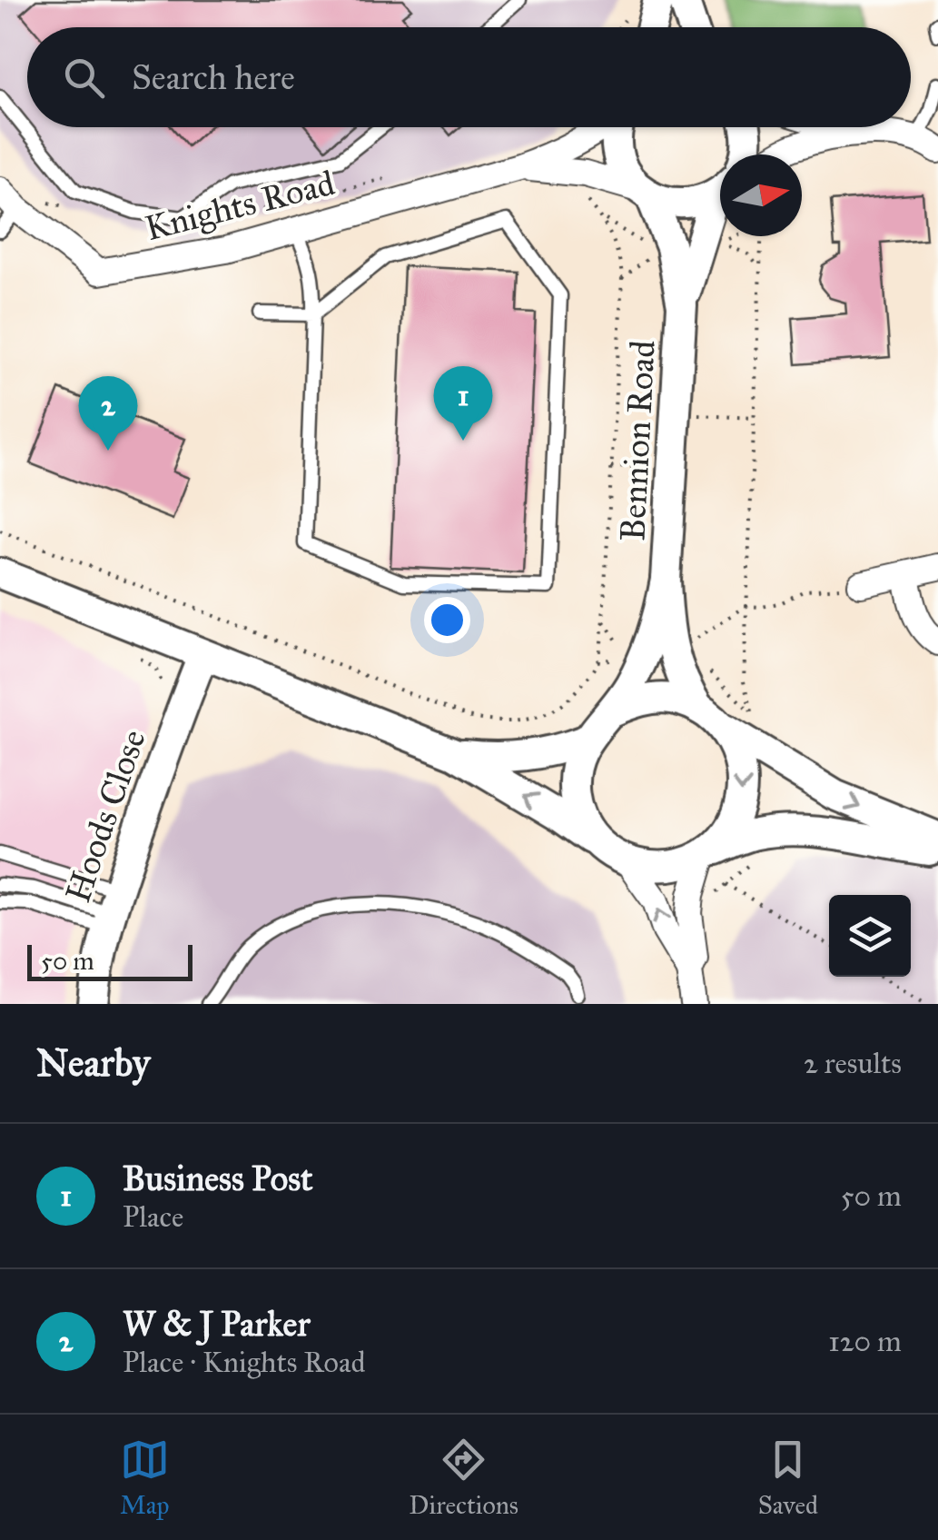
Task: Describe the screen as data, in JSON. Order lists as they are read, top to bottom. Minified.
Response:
{"streets":{"street":["Knights Road","Bennion Road","Hoods Close"]},"scale_bar":"50 m","north":"right","page":{"search":"Search here","pins":["1","2"],"scale":"50 m","heading":["Nearby","2 results"],"list":[{"mark":"1","name":"Business Post","note":"Place","value":"50 m"},{"mark":"2","name":"W & J Parker","note":"Place · Knights Road","value":"120 m"}],"nav":["Map","Directions","Saved"]}}
